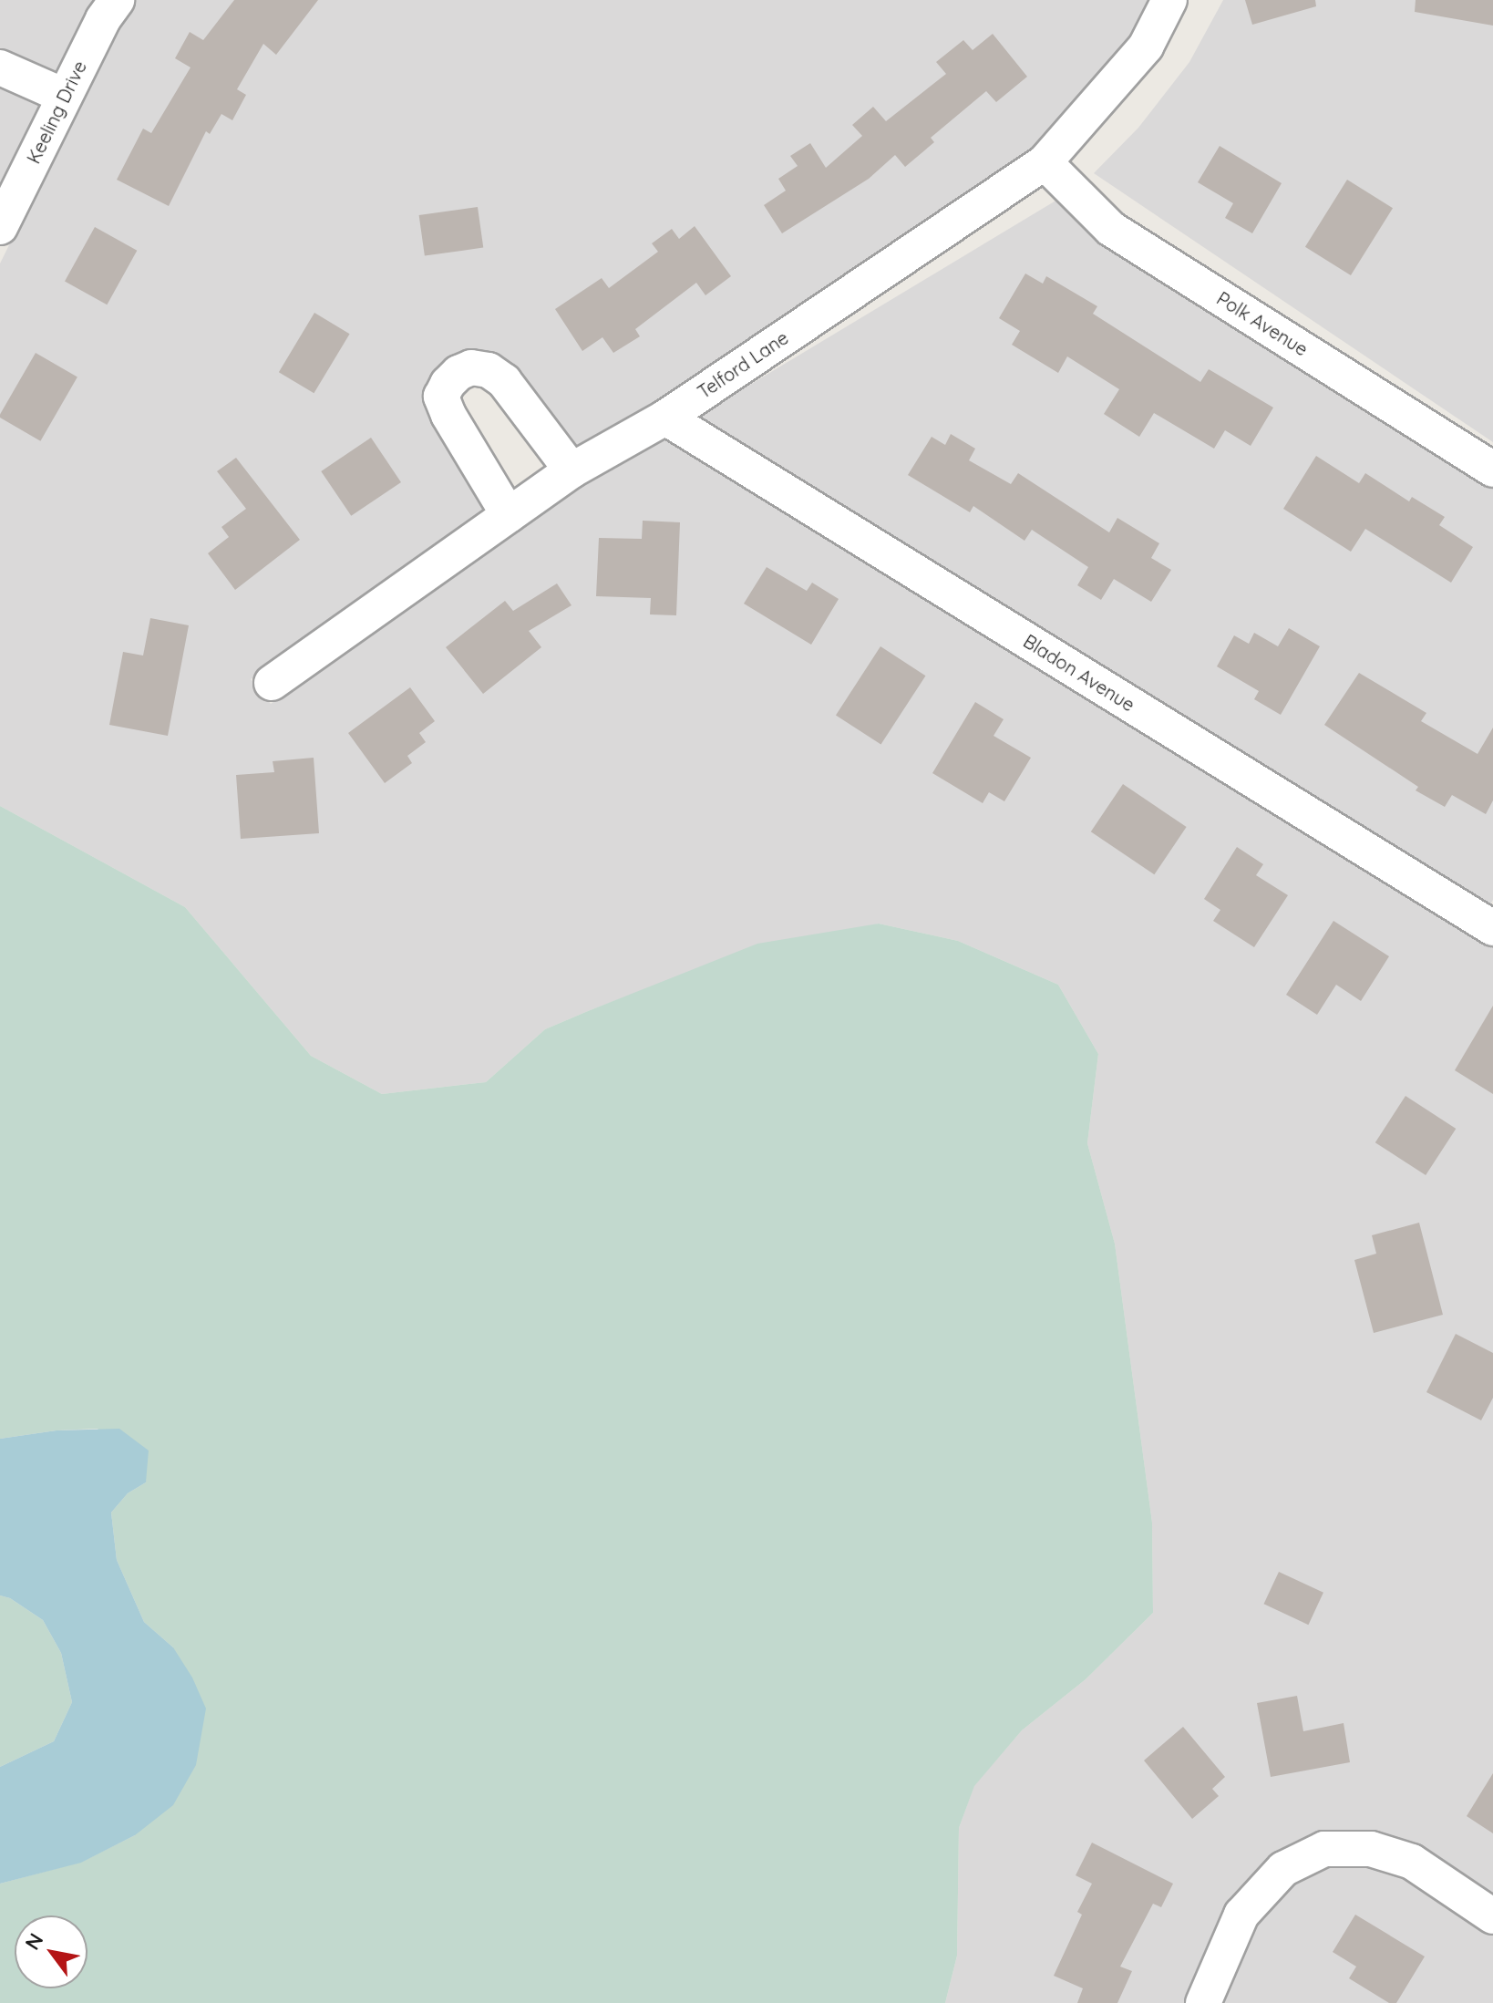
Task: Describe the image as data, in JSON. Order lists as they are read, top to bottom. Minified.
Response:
{"streets":{"street":["Keeling Drive","Polk Avenue","Telford Lane","Bladon Avenue"]},"crossings":[["Polk Avenue","Telford Lane"],["Telford Lane","Bladon Avenue"]],"north":"top left"}
